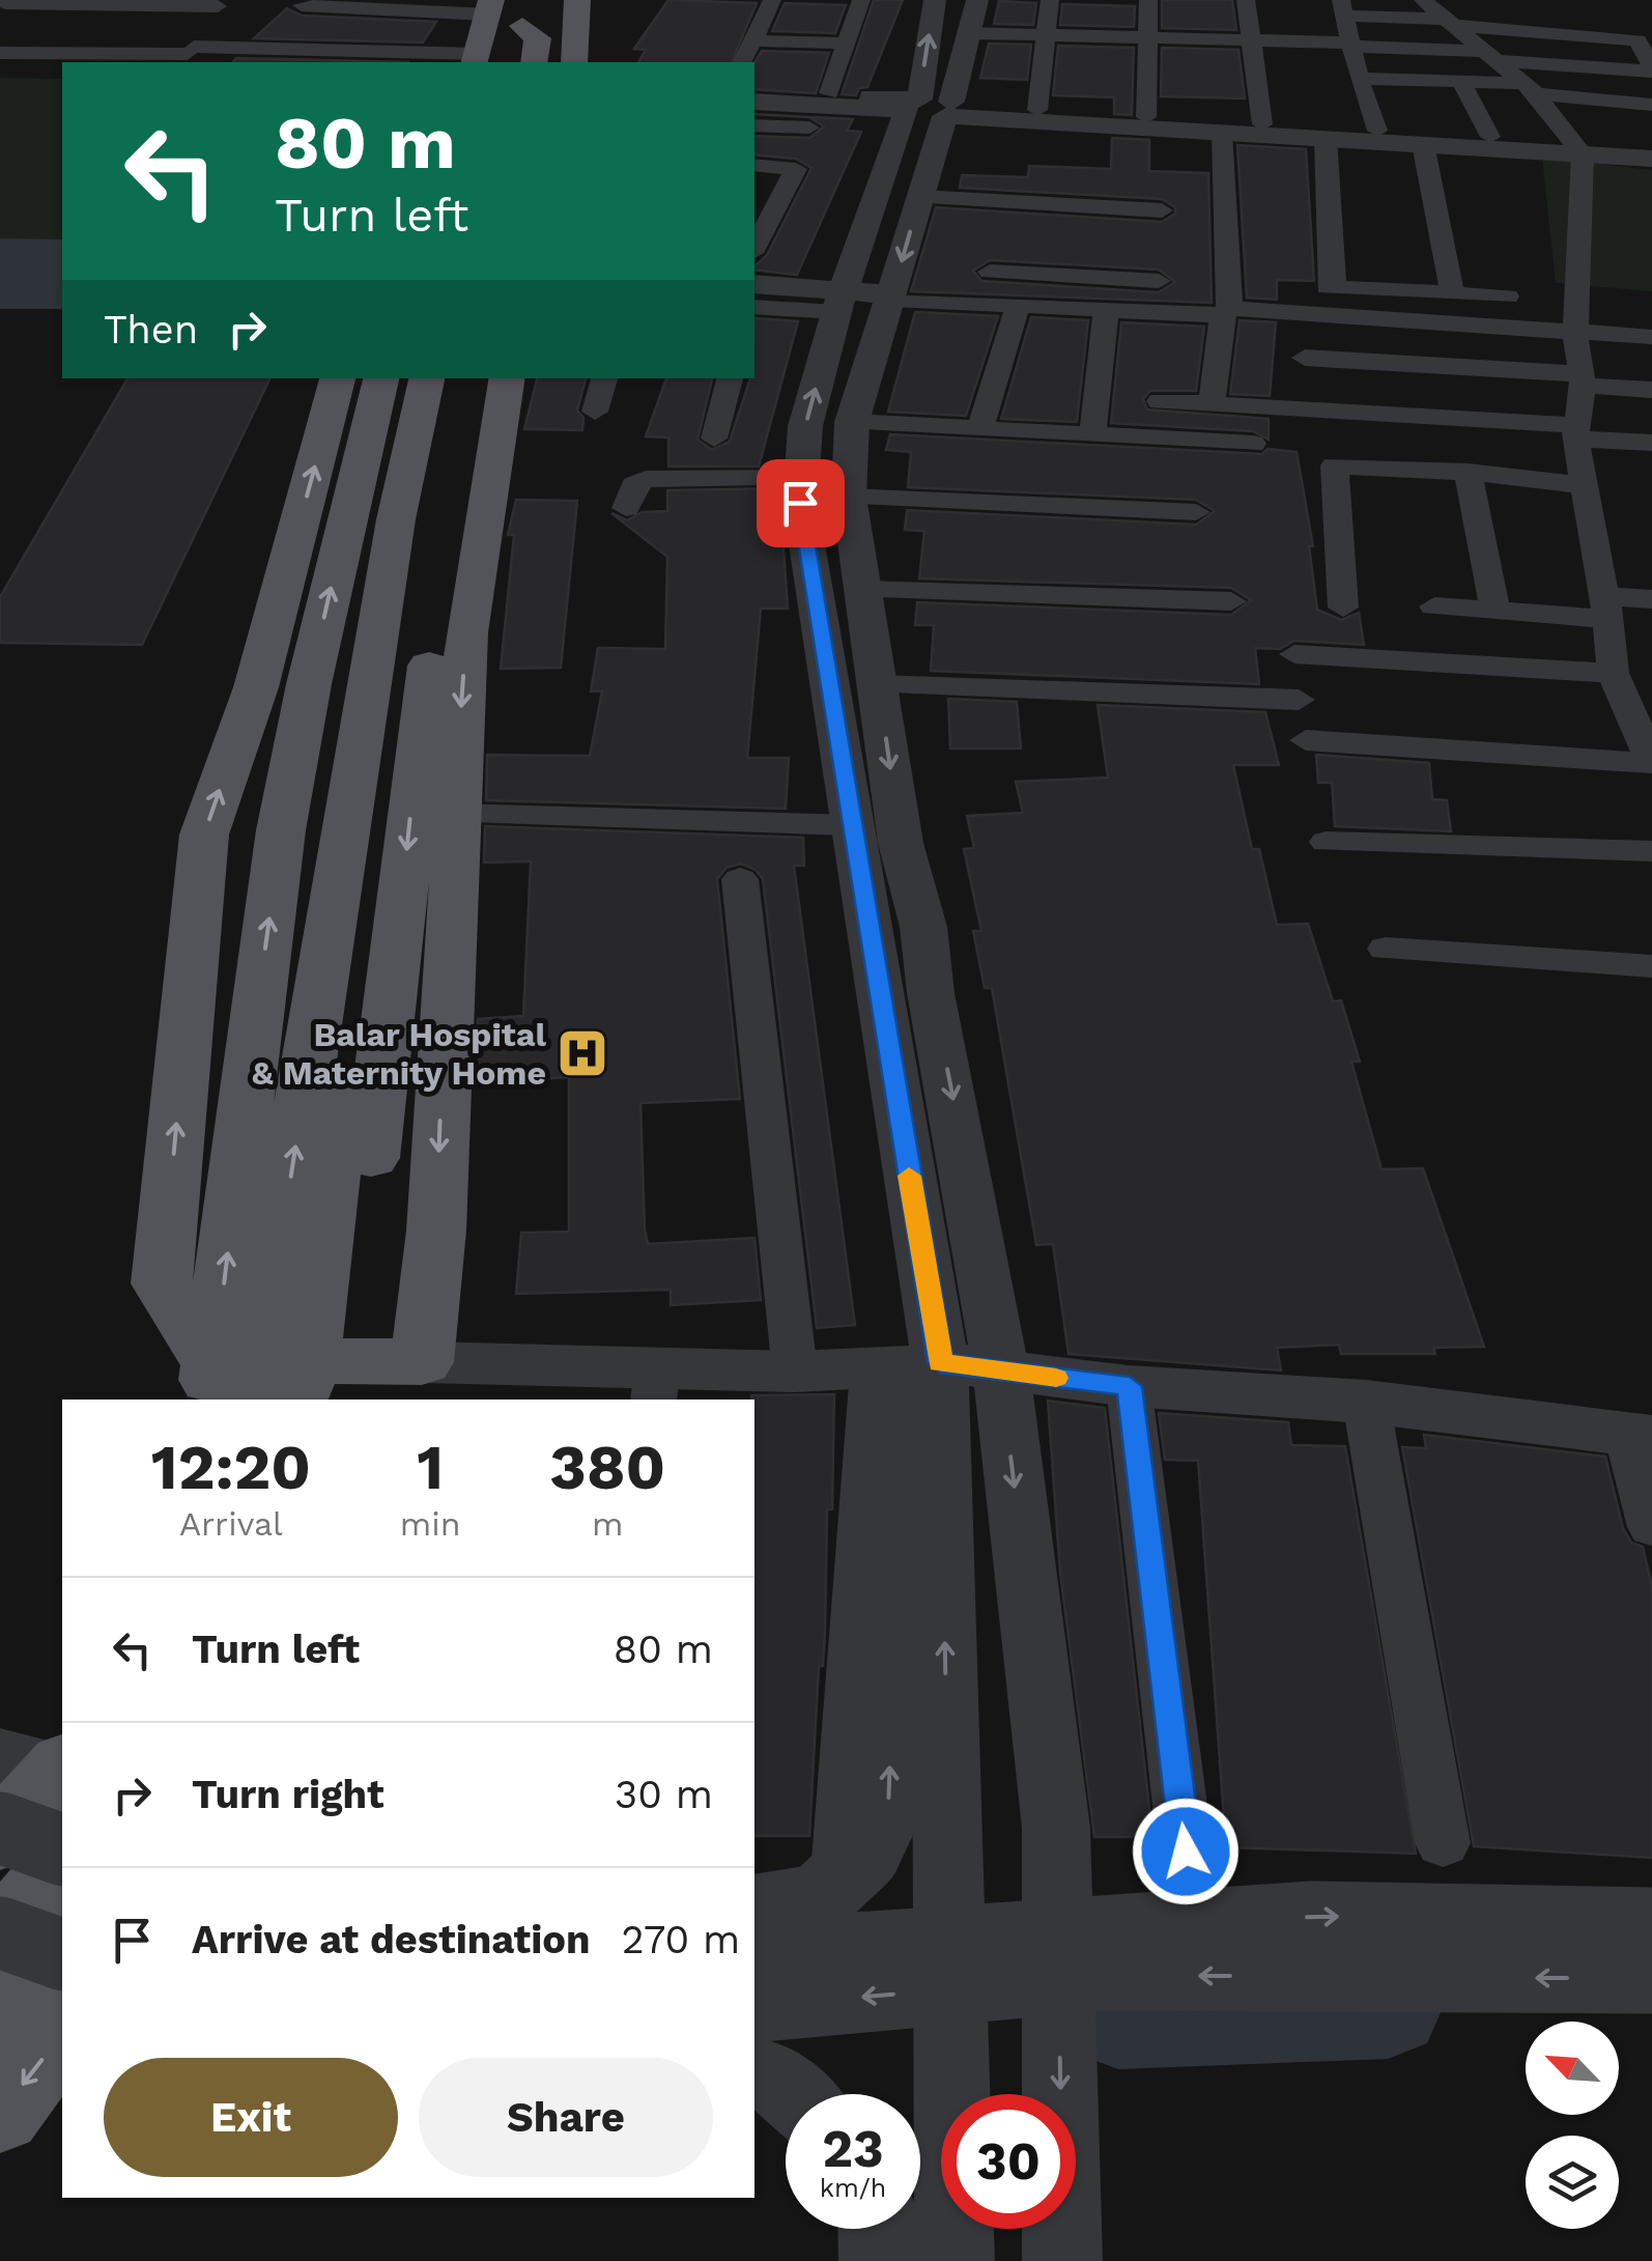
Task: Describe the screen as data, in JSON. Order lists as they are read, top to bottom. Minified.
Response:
{"places":{"hospital":["Balar Hospital & Maternity Home"]},"north":"top left","page":{"turn":["80 m","Turn left"],"then":"Then","eta":["12:20","Arrival","1","min","380","m"],"list":[{"name":"Turn left","value":"80 m"},{"name":"Turn right","value":"30 m"},{"name":"Arrive at destination","value":"270 m"}],"buttons":["Exit","Share"],"speed":"23 km/h","limit":"30"}}
